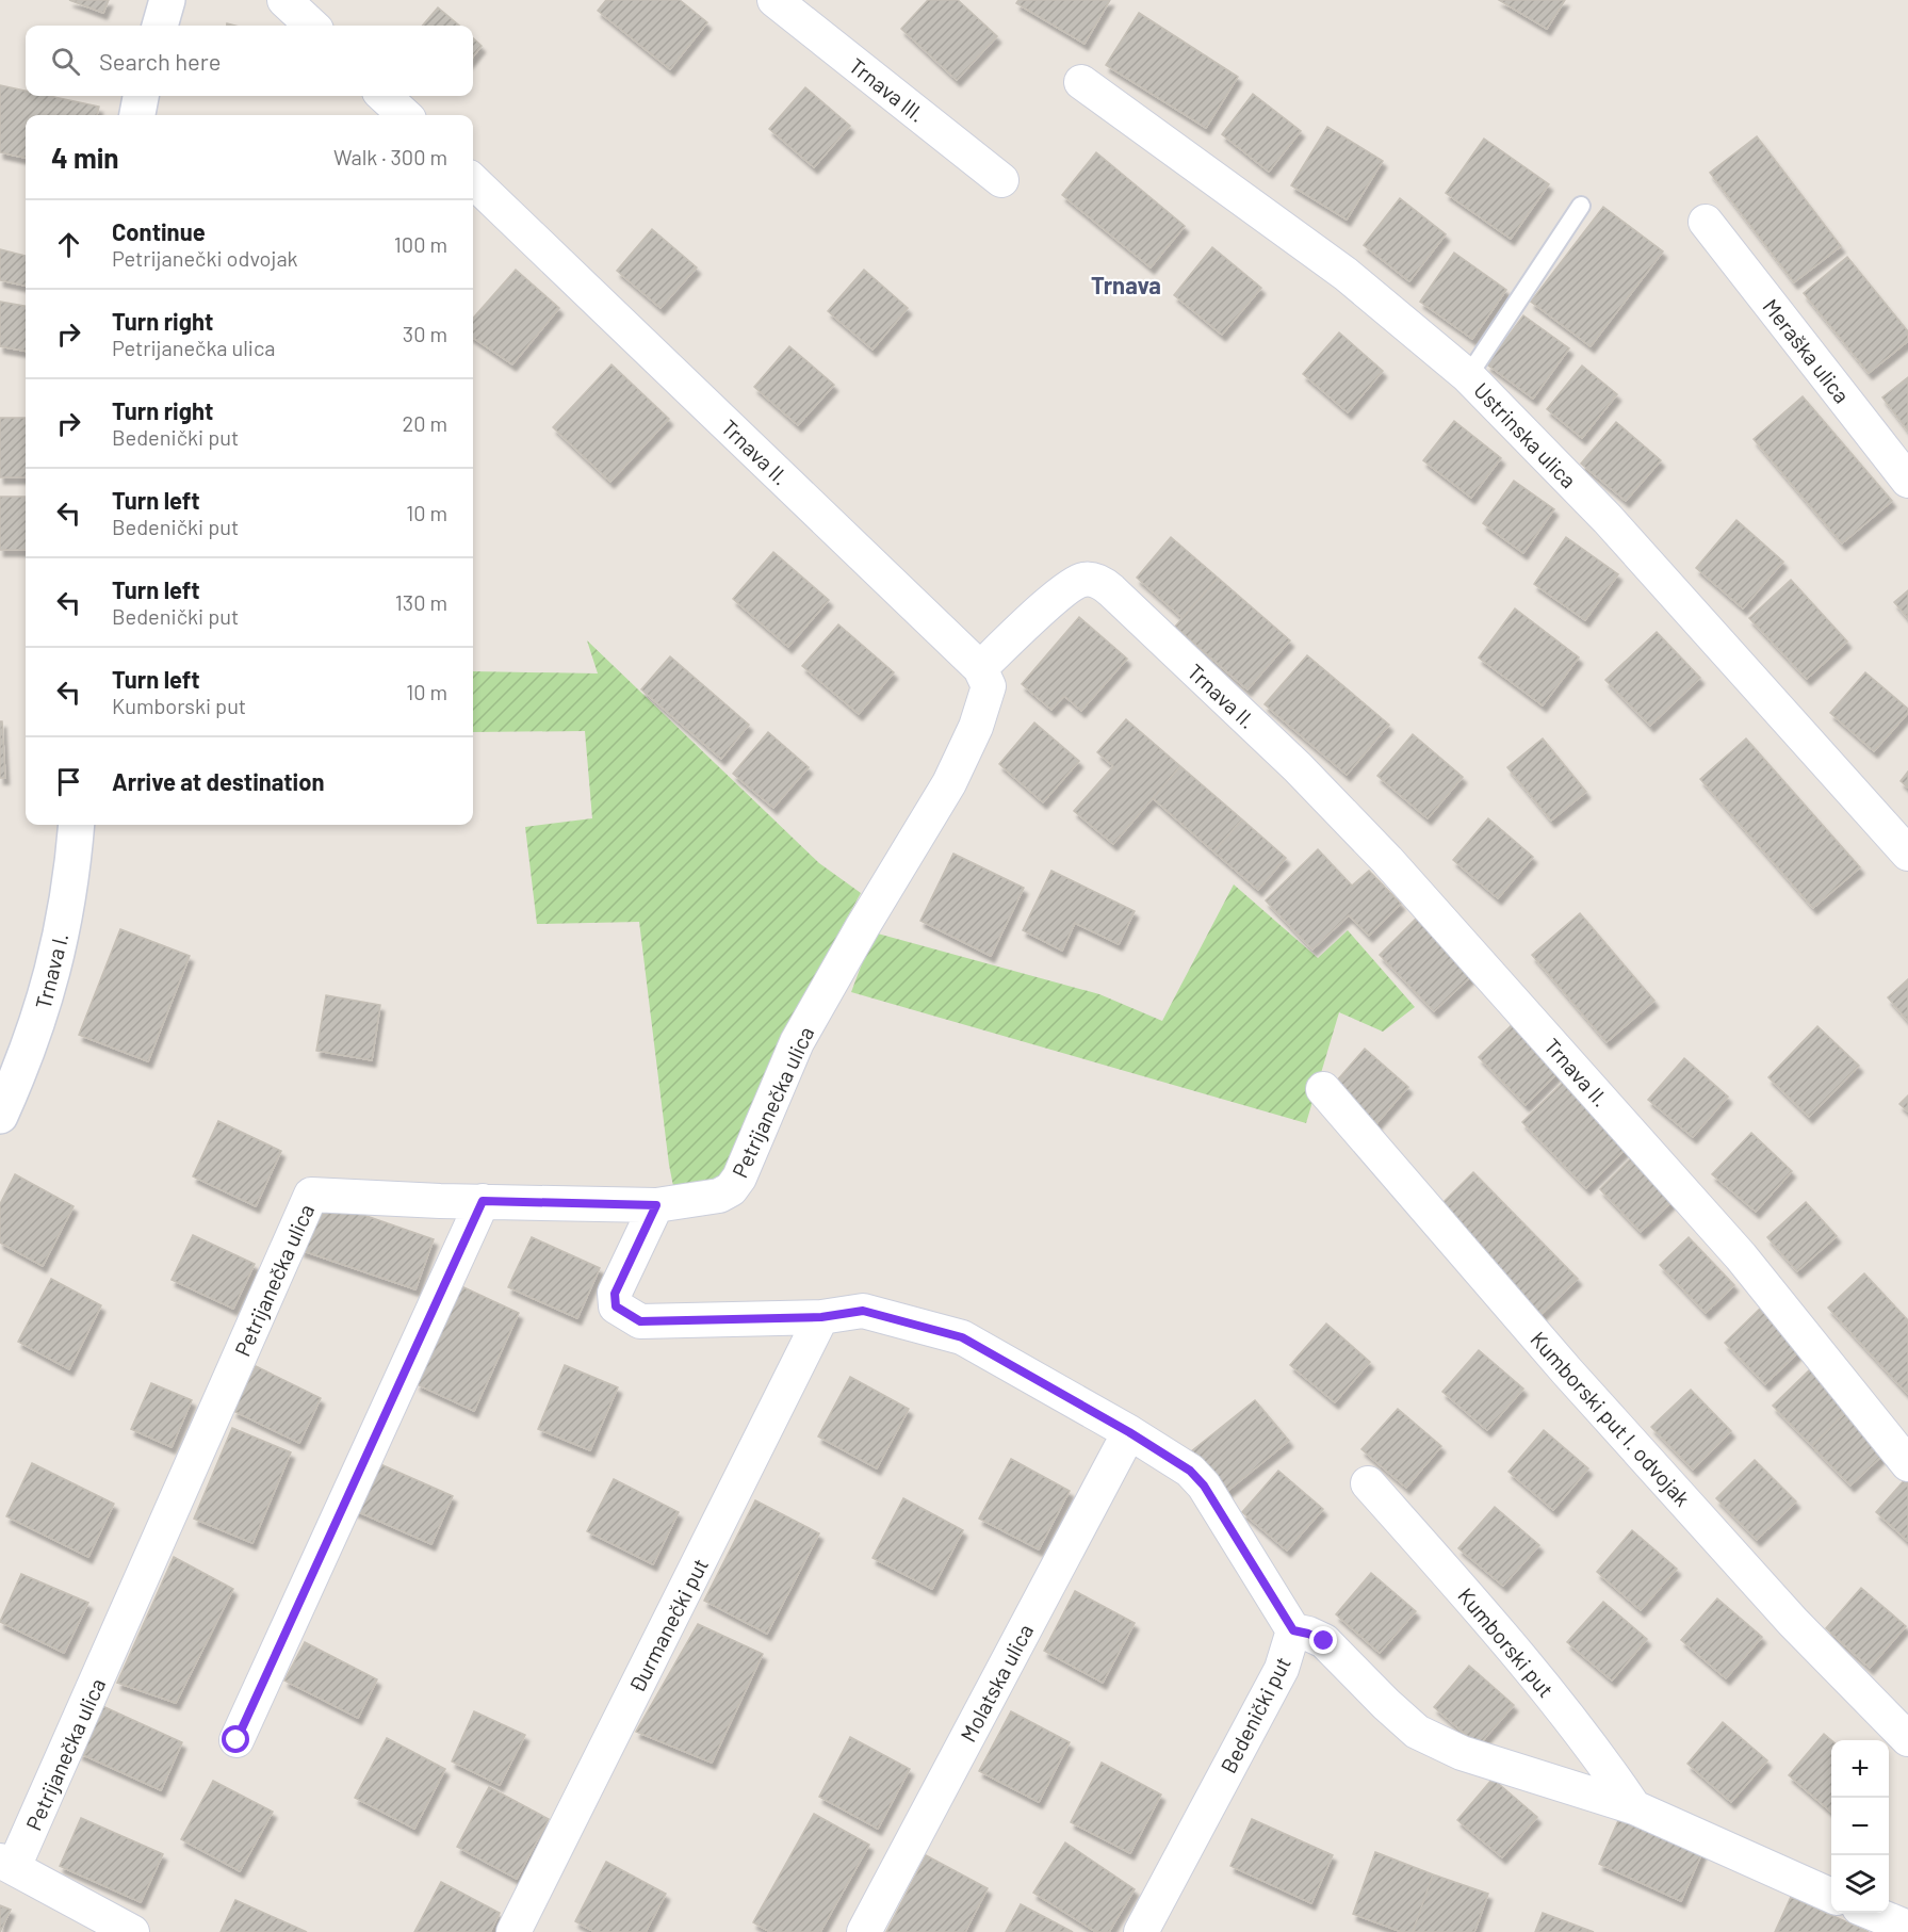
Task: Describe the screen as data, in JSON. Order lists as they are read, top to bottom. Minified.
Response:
{"streets":{"street":["Trnava III.","Meraška ulica","Ustrinska ulica","Trnava II.","Trnava I.","Petrijanečka ulica","Kumborski put I. odvojak","Đurmanečki put","Kumborski put","Molatska ulica","Bedenički put"]},"crossings":[["Trnava II.","Petrijanečka ulica"],["Petrijanečka ulica","Bedenički put"],["Đurmanečki put","Bedenički put"],["Molatska ulica","Bedenički put"]],"districts":["Trnava"],"page":{"search":"Search here","heading":["4 min","Walk · 300 m"],"list":[["Continue","Petrijanečki odvojak","100 m"],["Turn right","Petrijanečka ulica","30 m"],["Turn right","Bedenički put","20 m"],["Turn left","Bedenički put","10 m"],["Turn left","Bedenički put","130 m"],["Turn left","Kumborski put","10 m"],"Arrive at destination"],"map_buttons":["+","−"]}}
